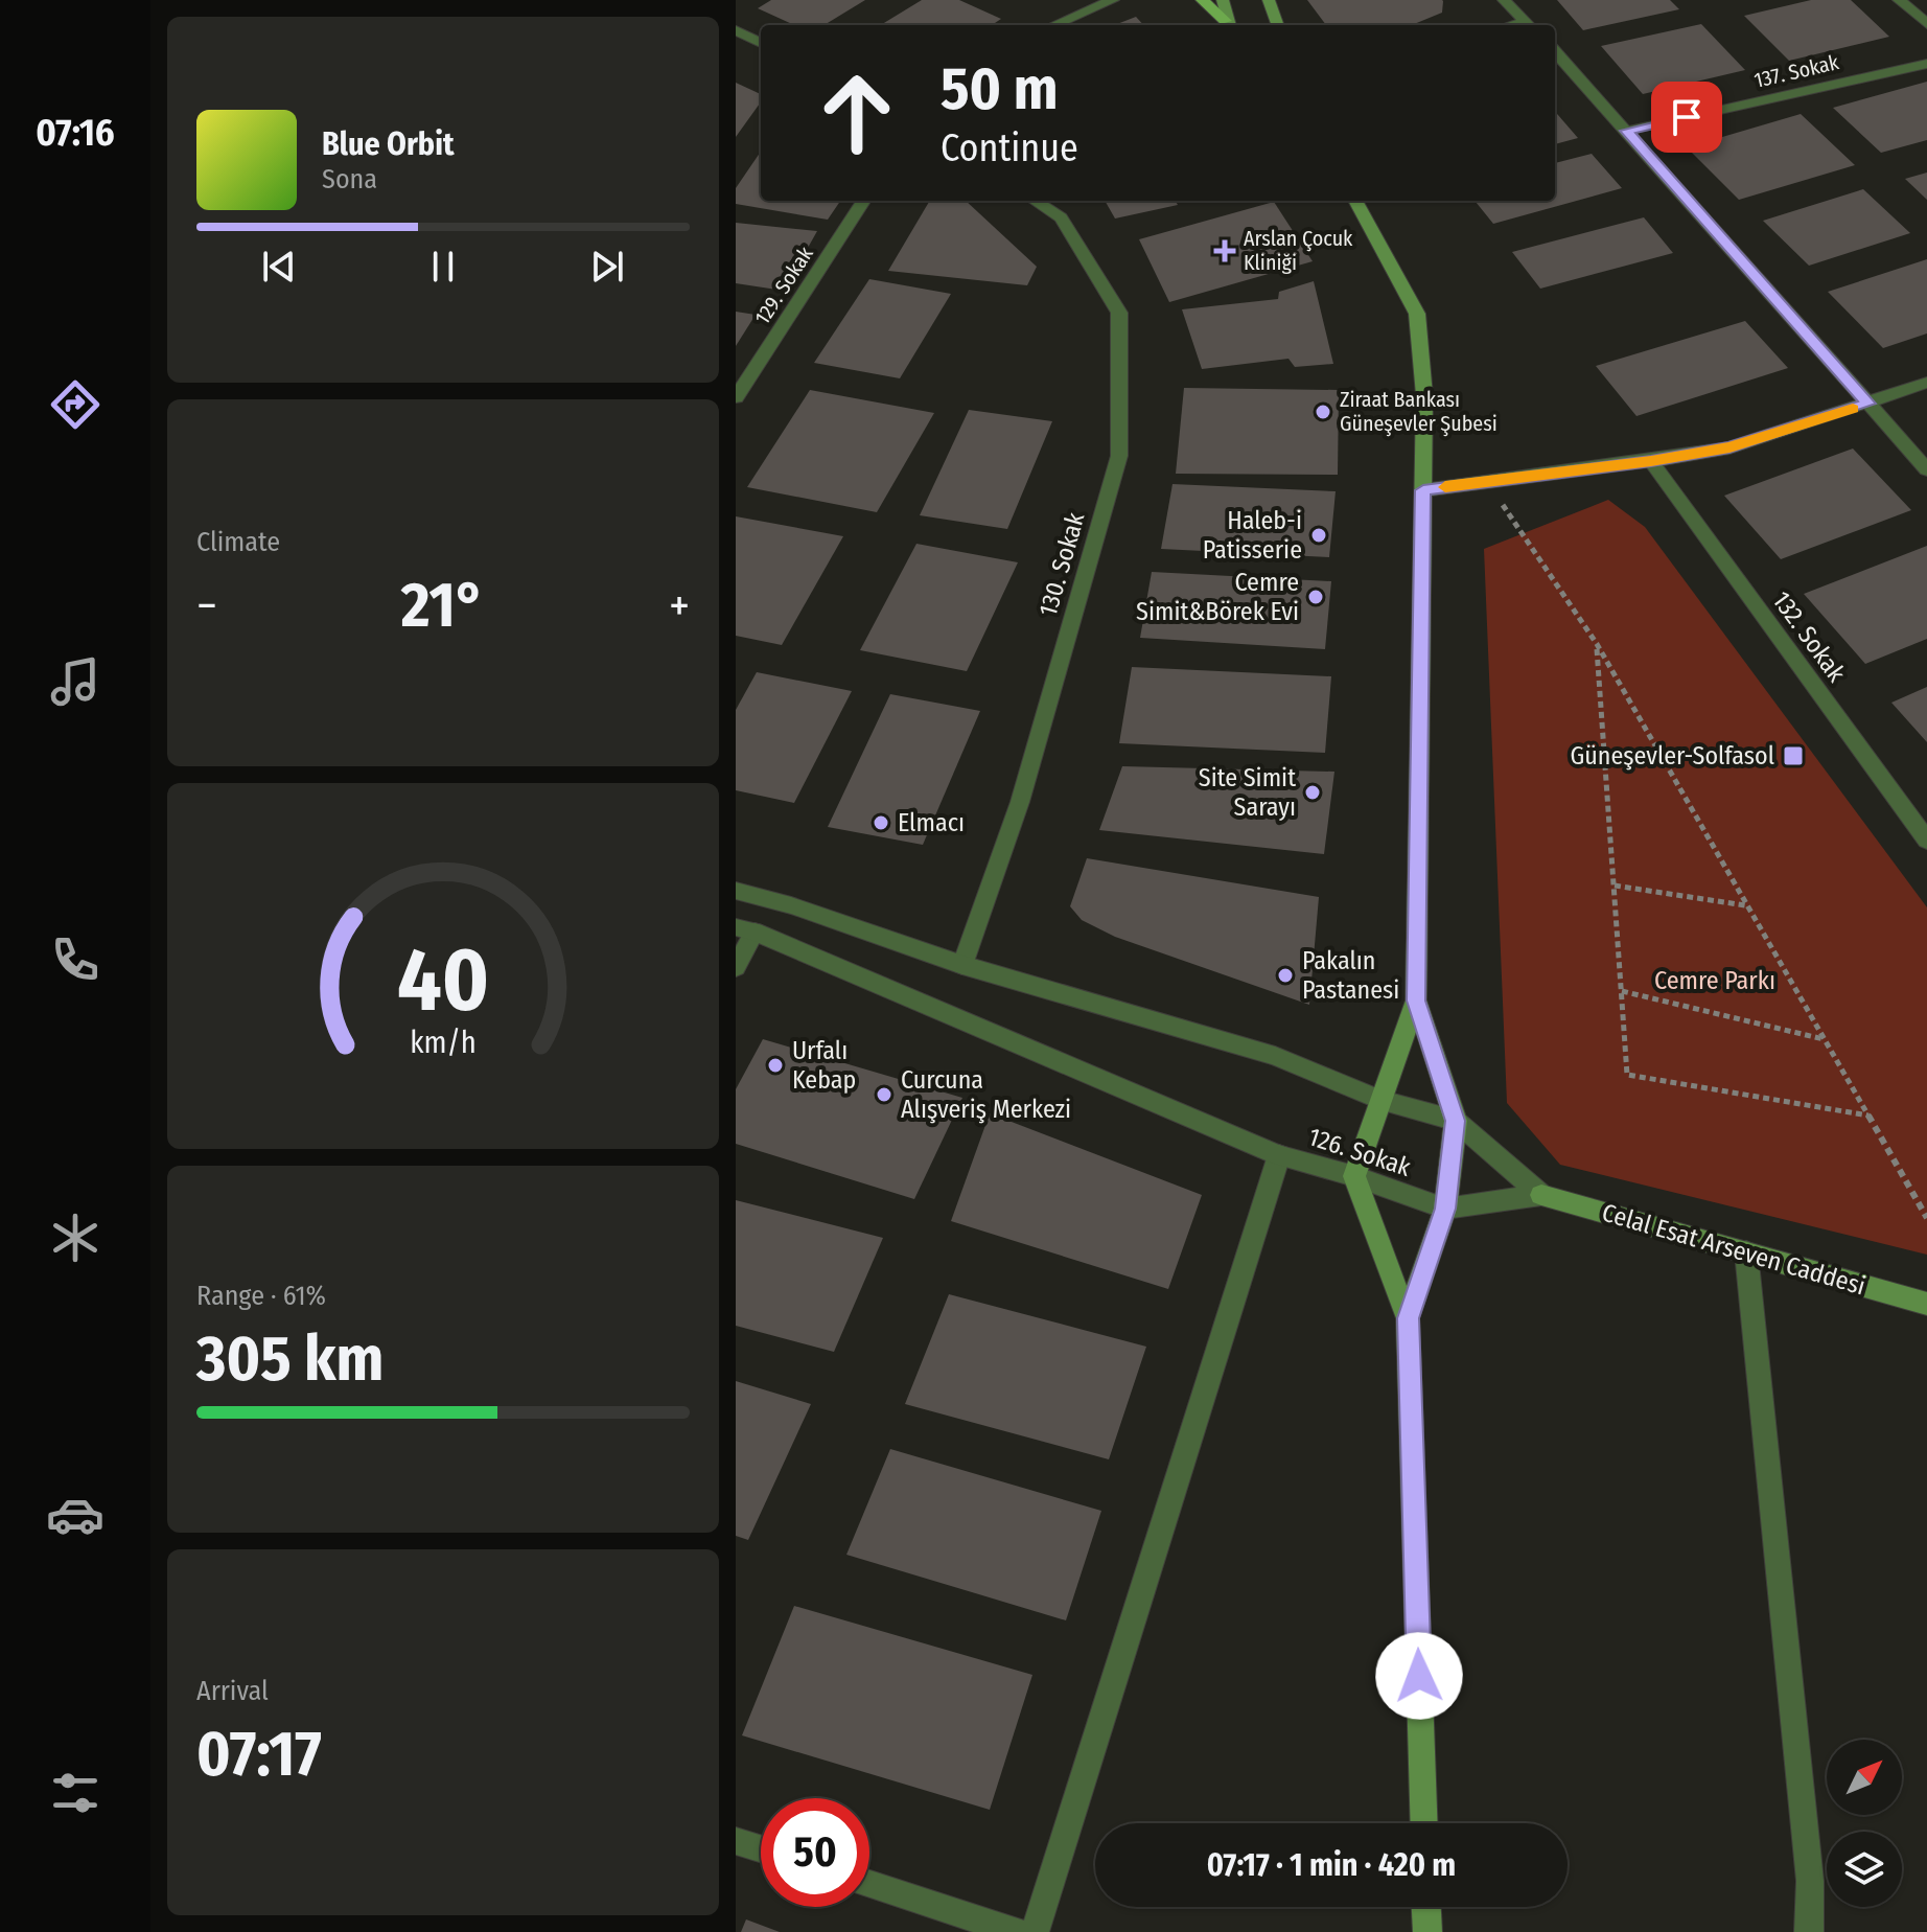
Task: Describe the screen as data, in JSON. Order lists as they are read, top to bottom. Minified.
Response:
{"streets":{"main road":["Celal Esat Arseven Caddesi"],"street":["137. Sokak","129. Sokak","130. Sokak","132. Sokak","126. Sokak"]},"crossings":[["126. Sokak","Celal Esat Arseven Caddesi"]],"parks":["Cemre Parkı"],"places":{"health":["Arslan Çocuk Kliniği"],"other":["Ziraat Bankası Güneşevler Şubesi","Haleb-i Patisserie","Cemre Simit&Börek Evi","Site Simit Sarayı","Elmacı","Pakalın Pastanesi","Urfalı Kebap","Curcuna Alışveriş Merkezi"],"transit":["Güneşevler-Solfasol"]},"north":"top right","page":{"tabs":"07:16","turn":["50 m","Continue"],"song":["Blue Orbit","Sona"],"tile":["Climate",["Range · 61%","305 km"],["Arrival","07:17"]],"heat":["−","21°","+"],"limit":"50","trip":"07:17 · 1 min · 420 m","gauge":["40","km/h"]}}
